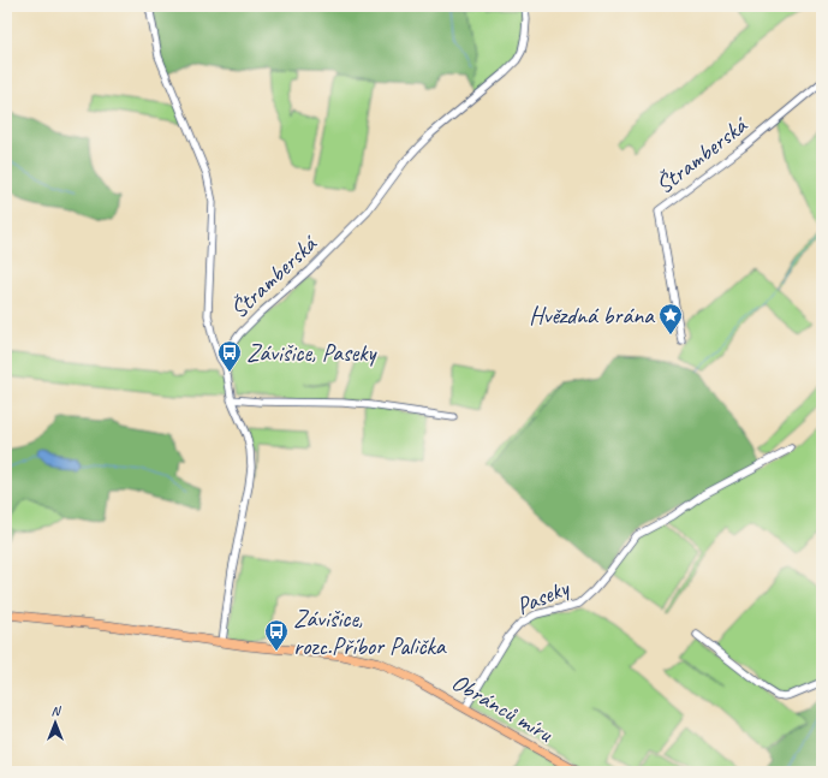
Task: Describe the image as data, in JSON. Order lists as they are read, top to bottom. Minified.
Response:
{"streets":{"main road":["Obránců míru"],"street":["Štramberská","Paseky"]},"crossings":[["Štramberská","Obránců míru"],["Paseky","Obránců míru"]],"places":{"place":["Hvězdná brána"],"bus stop":["Závišice, Paseky","Závišice, rozc.Příbor Palička"]},"north":"top"}
